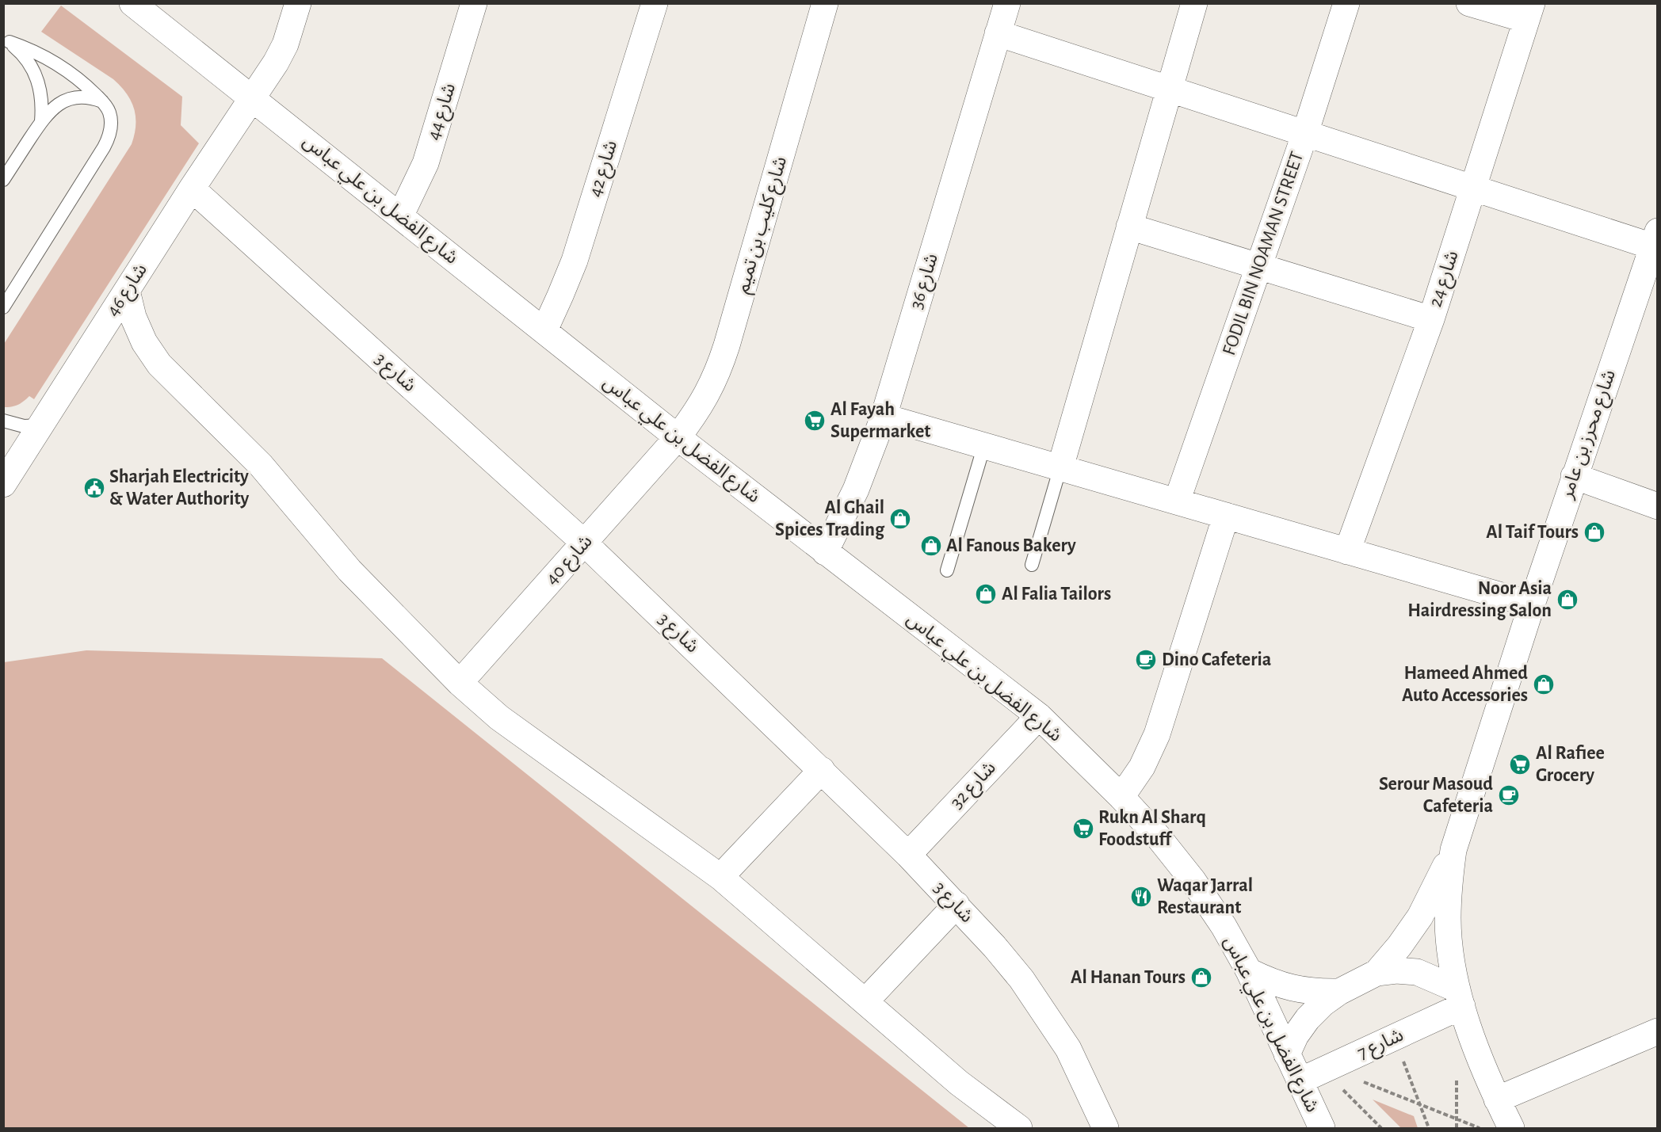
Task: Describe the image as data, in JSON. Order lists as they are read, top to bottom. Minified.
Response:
{"streets":{"street":["شارع 44","شارع 42","شارع الفضل بن علي عباس","شارع كليب بن تميم","FODIL BIN NOAMAN STREET","شارع 24","شارع 36","شارع 46","شارع 3","شارع محرز بن عامر","شارع 40","شارع 32","شارع 7"]},"crossings":[["شارع 44","شارع الفضل بن علي عباس"],["شارع 42","شارع الفضل بن علي عباس"],["شارع الفضل بن علي عباس","شارع كليب بن تميم"],["شارع الفضل بن علي عباس","شارع 36"],["شارع الفضل بن علي عباس","شارع 46"],["شارع الفضل بن علي عباس","شارع 40"],["شارع الفضل بن علي عباس","شارع 32"],["شارع الفضل بن علي عباس","شارع 7"],["شارع كليب بن تميم","شارع 40"],["شارع 46","شارع 3"],["شارع 3","شارع 40"],["شارع 3","شارع 32"],["شارع محرز بن عامر","شارع 7"]],"places":{"supermarket":["Al Fayah Supermarket","Al Rafiee Grocery","Rukn Al Sharq Foodstuff"],"public building":["Sharjah Electricity & Water Authority"],"shop":["Al Ghail Spices Trading","Al Taif Tours","Al Fanous Bakery","Al Falia Tailors","Noor Asia Hairdressing Salon","Hameed Ahmed Auto Accessories","Al Hanan Tours"],"cafe":["Dino Cafeteria","Serour Masoud Cafeteria"],"restaurant":["Waqar Jarral Restaurant"]}}
